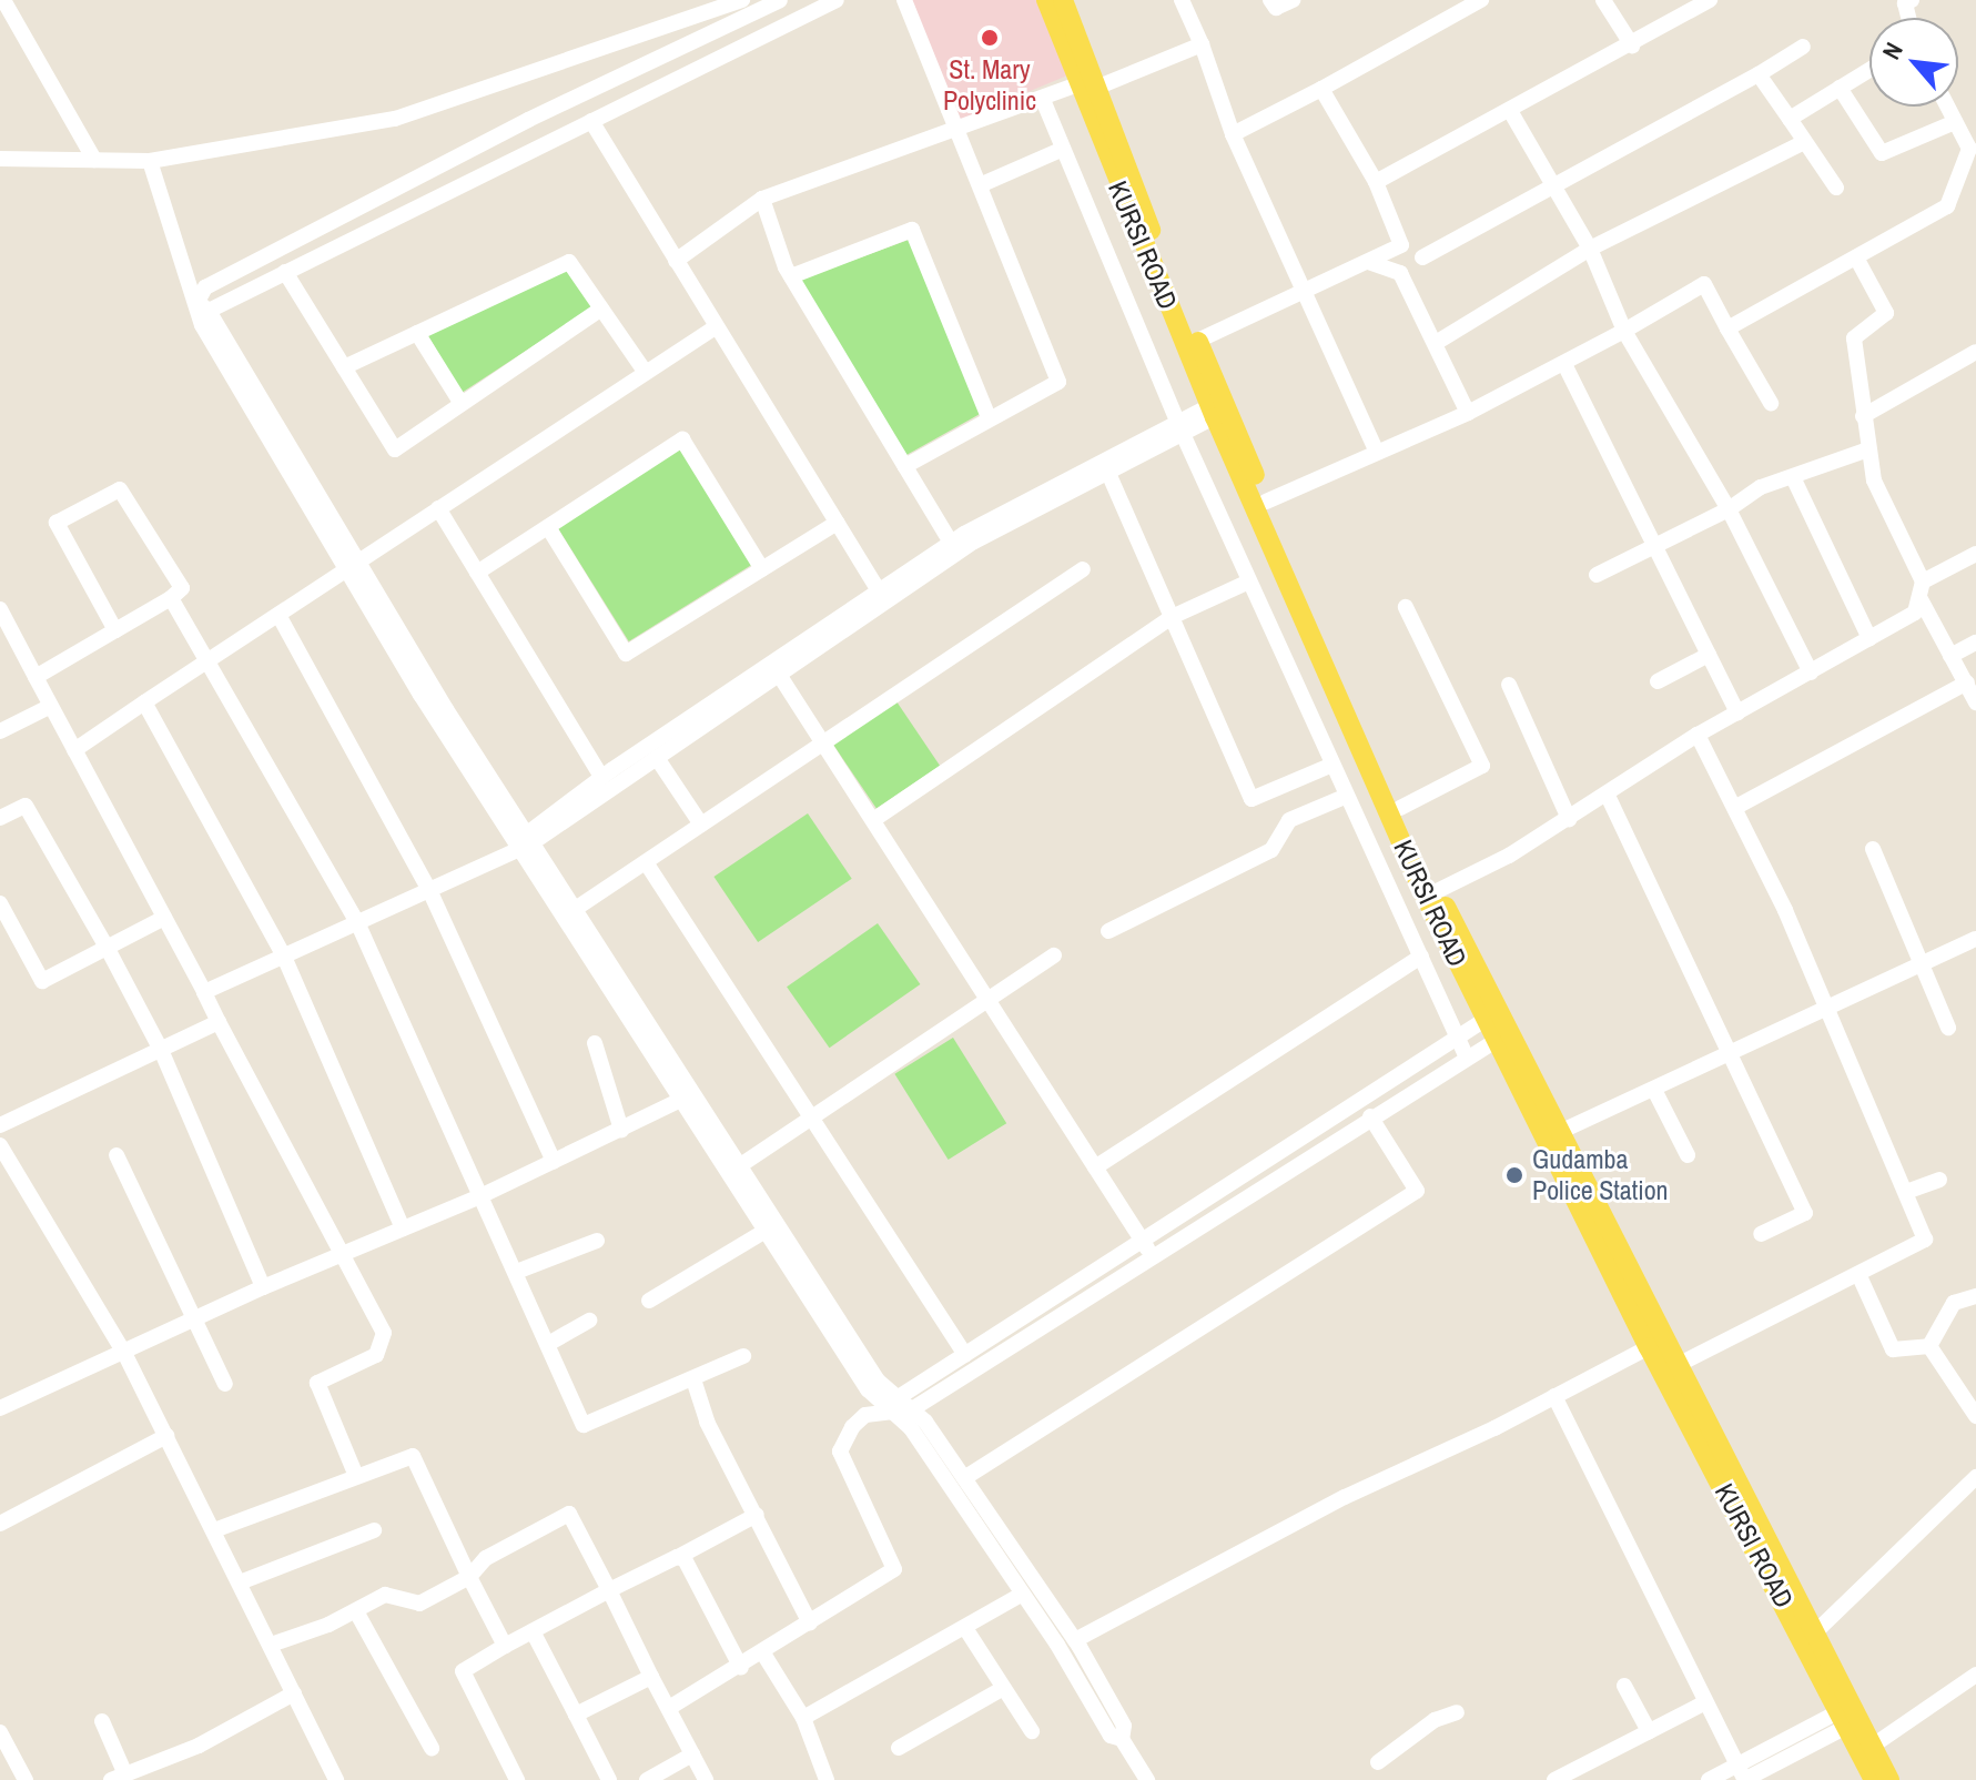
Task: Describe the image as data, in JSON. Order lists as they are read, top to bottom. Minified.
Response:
{"streets":{"main road":["KURSI ROAD"]},"places":["St. Mary Polyclinic","Gudamba Police Station"],"north":"top left"}
